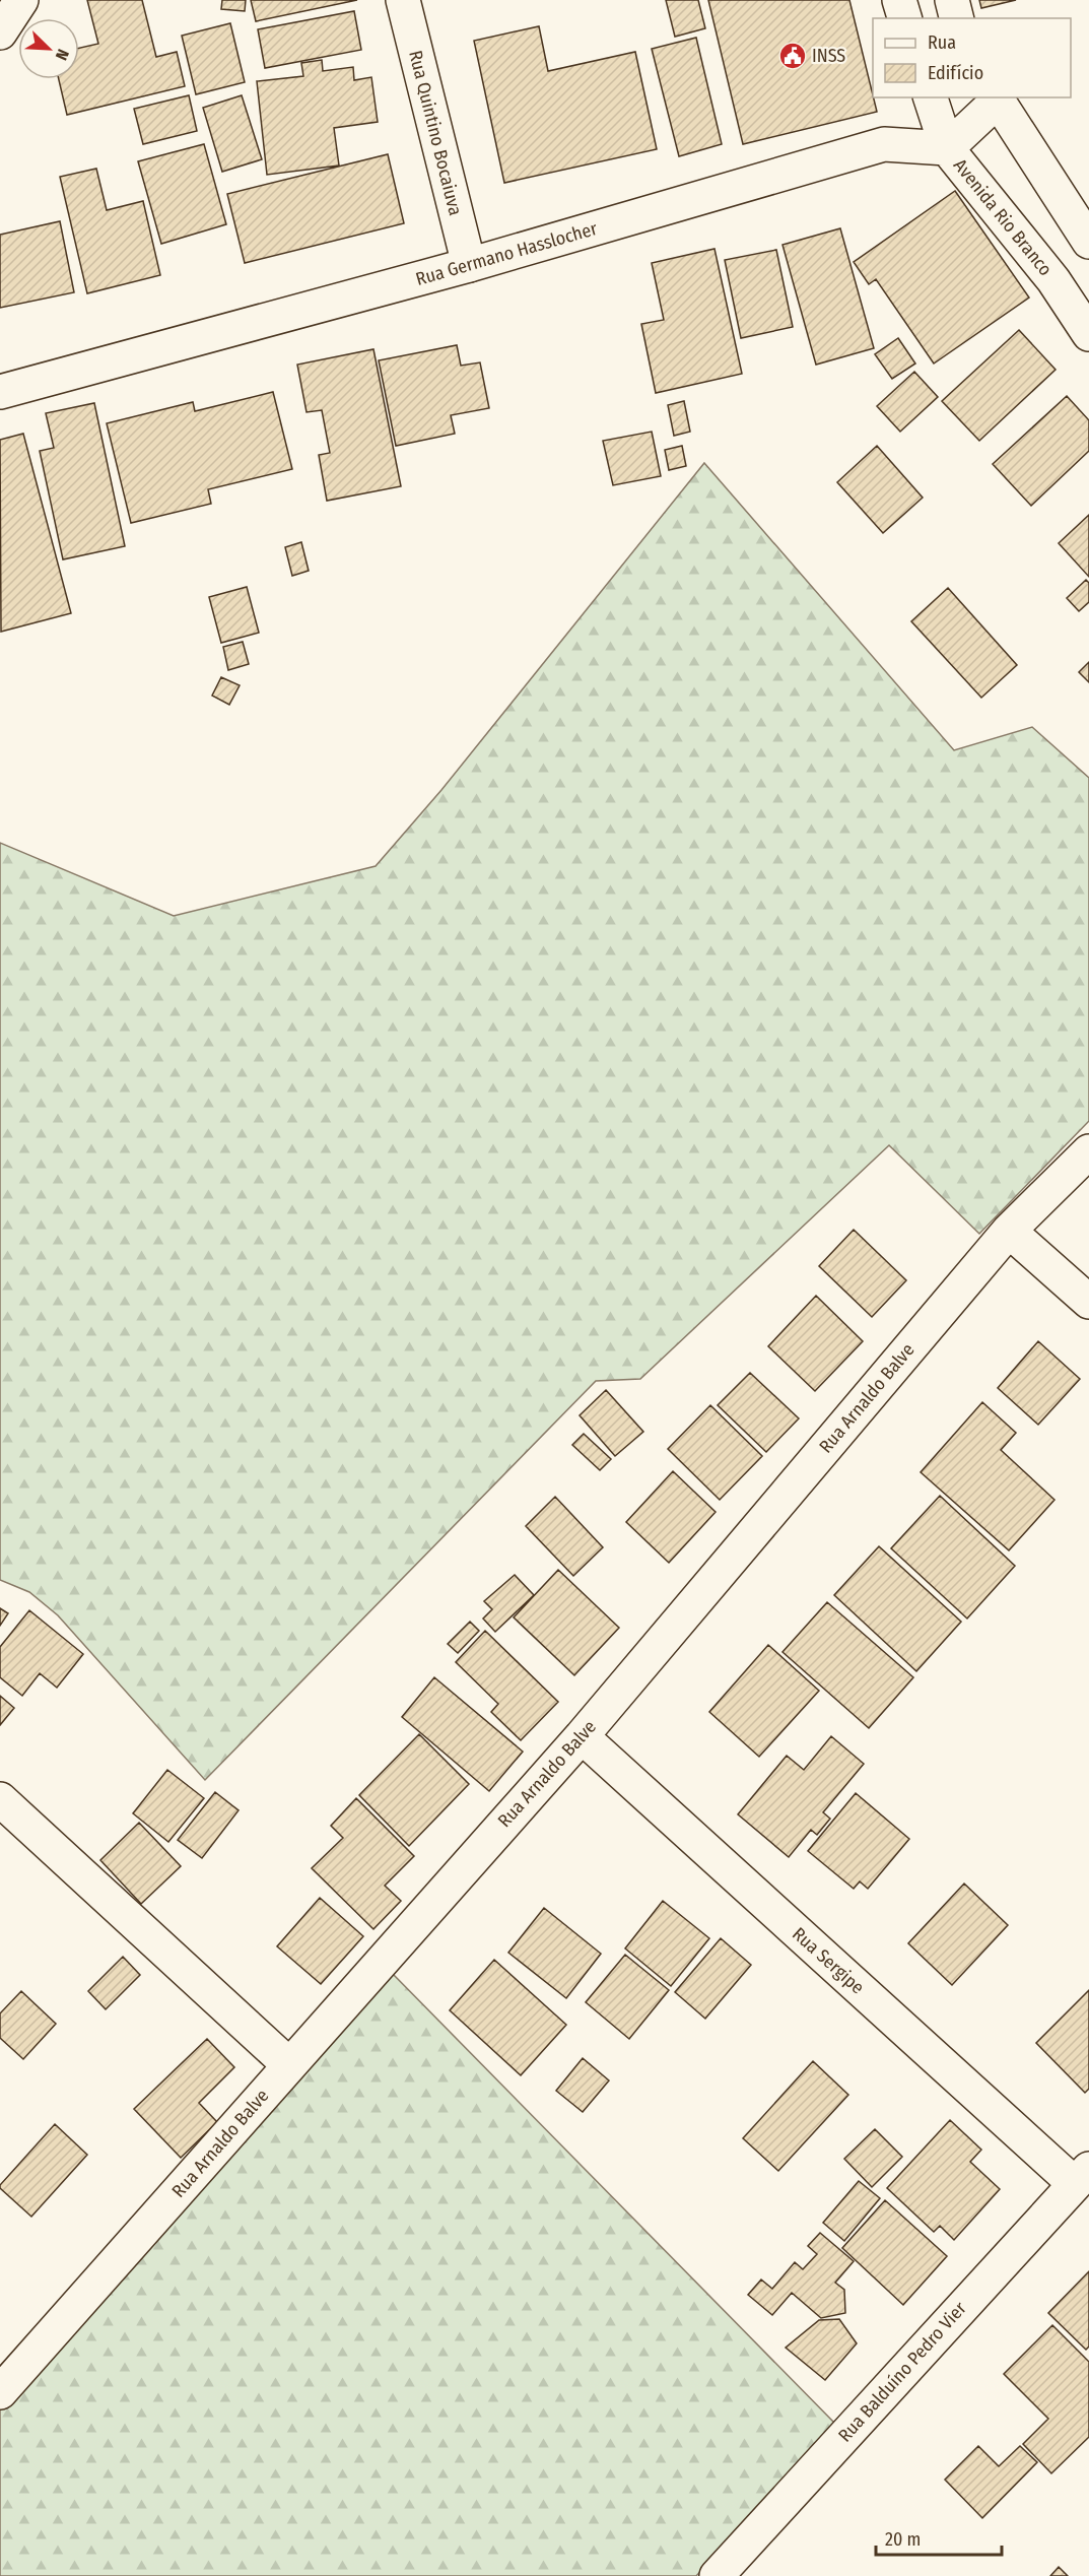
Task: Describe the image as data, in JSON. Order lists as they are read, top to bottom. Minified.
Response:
{"streets":{"street":["Rua Quintino Bocaiuva","Avenida Rio Branco","Rua Germano Hasslocher","Rua Arnaldo Balve","Rua Sergipe","Rua Balduíno Pedro Vier"]},"crossings":[["Rua Quintino Bocaiuva","Rua Germano Hasslocher"],["Avenida Rio Branco","Rua Germano Hasslocher"],["Rua Arnaldo Balve","Rua Sergipe"],["Rua Sergipe","Rua Balduíno Pedro Vier"]],"places":{"public building":["INSS"]},"legend":["Rua","Edifício"],"scale_bar":"20 m","north":"bottom right"}
